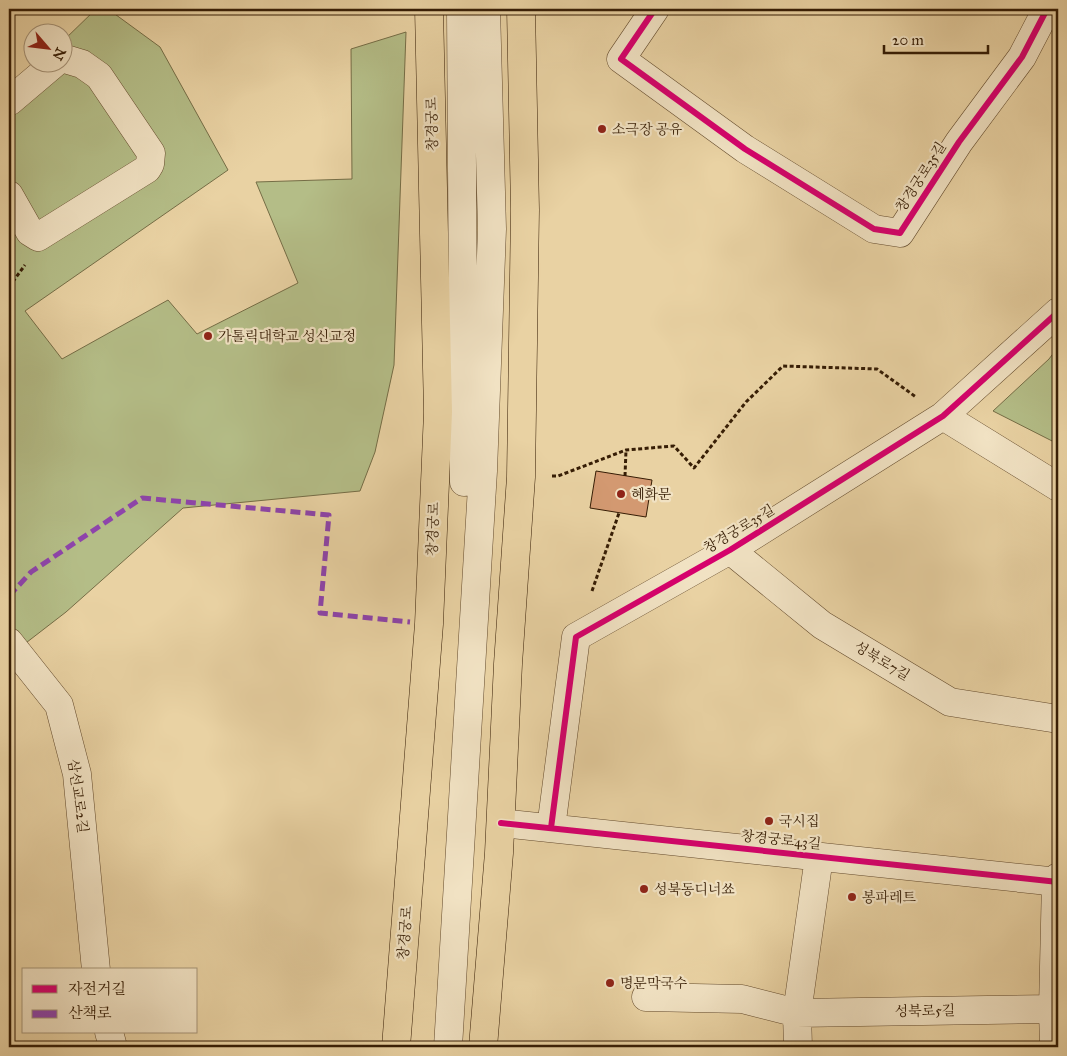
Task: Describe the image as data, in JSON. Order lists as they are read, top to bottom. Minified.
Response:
{"streets":{"main road":["창경궁로"],"street":["창경궁로35길","성북로7길","삼선교로2길","창경궁로43길","성북로5길"]},"crossings":[["창경궁로35길","성북로7길"]],"places":["소극장 공유","가톨릭대학교 성신교정","혜화문","국시집","성북동디너쑈","봉파레트","명문막국수"],"legend":["자전거길","산책로"],"scale_bar":"20 m","north":"bottom right"}
